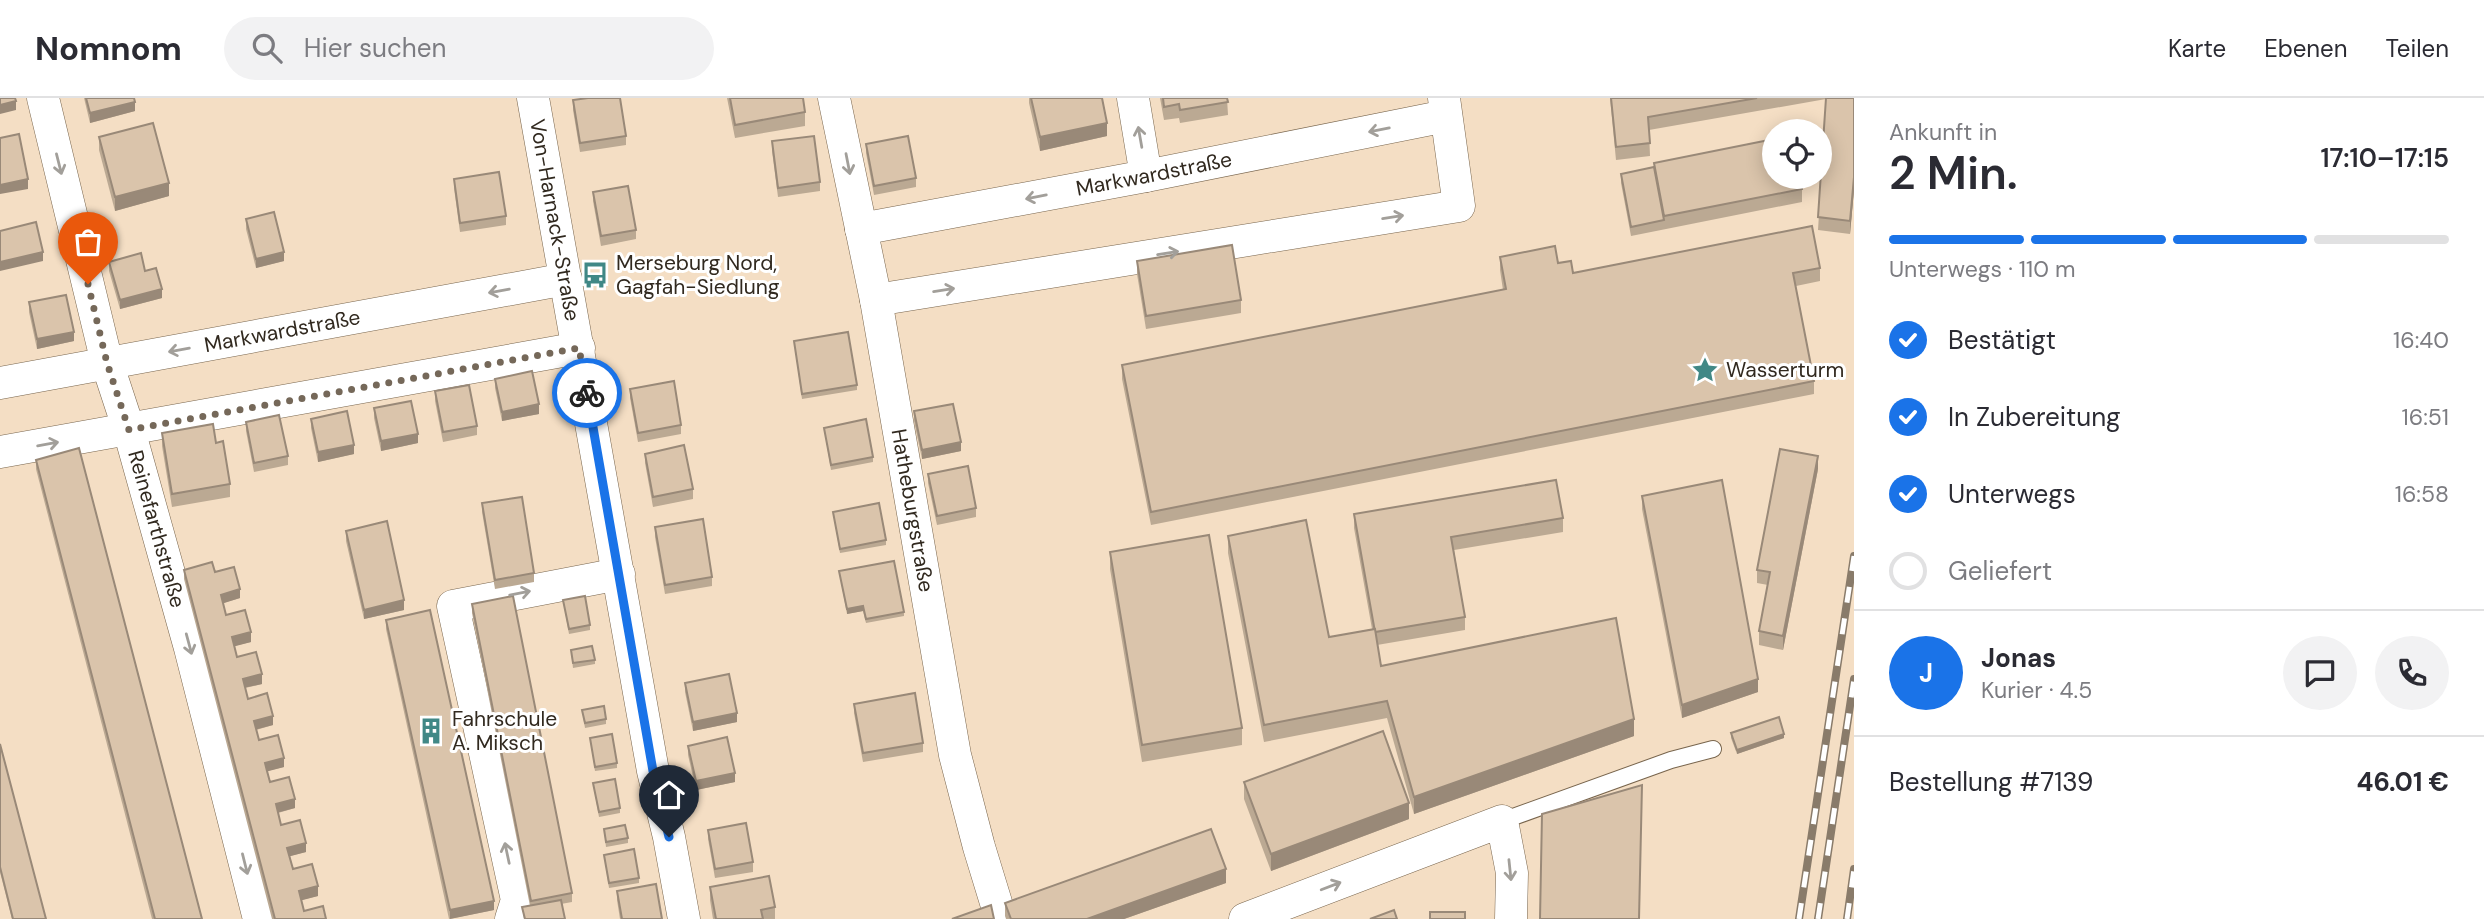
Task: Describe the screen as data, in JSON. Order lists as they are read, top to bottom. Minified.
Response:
{"streets":{"street":["Markwardstraße","Von-Harnack-Straße","Hatheburgstraße","Reinefarthstraße"]},"crossings":[["Markwardstraße","Von-Harnack-Straße"],["Markwardstraße","Hatheburgstraße"],["Markwardstraße","Reinefarthstraße"]],"one_way":["Reinefarthstraße"],"places":{"bus stop":["Merseburg Nord, Gagfah-Siedlung"],"place":["Wasserturm"],"building":["Fahrschule A. Miksch"]},"page":{"header":"Nomnom","search":"Hier suchen","nav":["Karte","Ebenen","Teilen"],"heading":["2 Min.","Ankunft in","17:10–17:15"],"panel":["Jonas","Kurier · 4.5","Bestellung #7139","46.01 €"],"bar":"Unterwegs · 110 m","list":[["Bestätigt","16:40"],["In Zubereitung","16:51"],["Unterwegs","16:58"],"Geliefert"],"round":"J"}}
